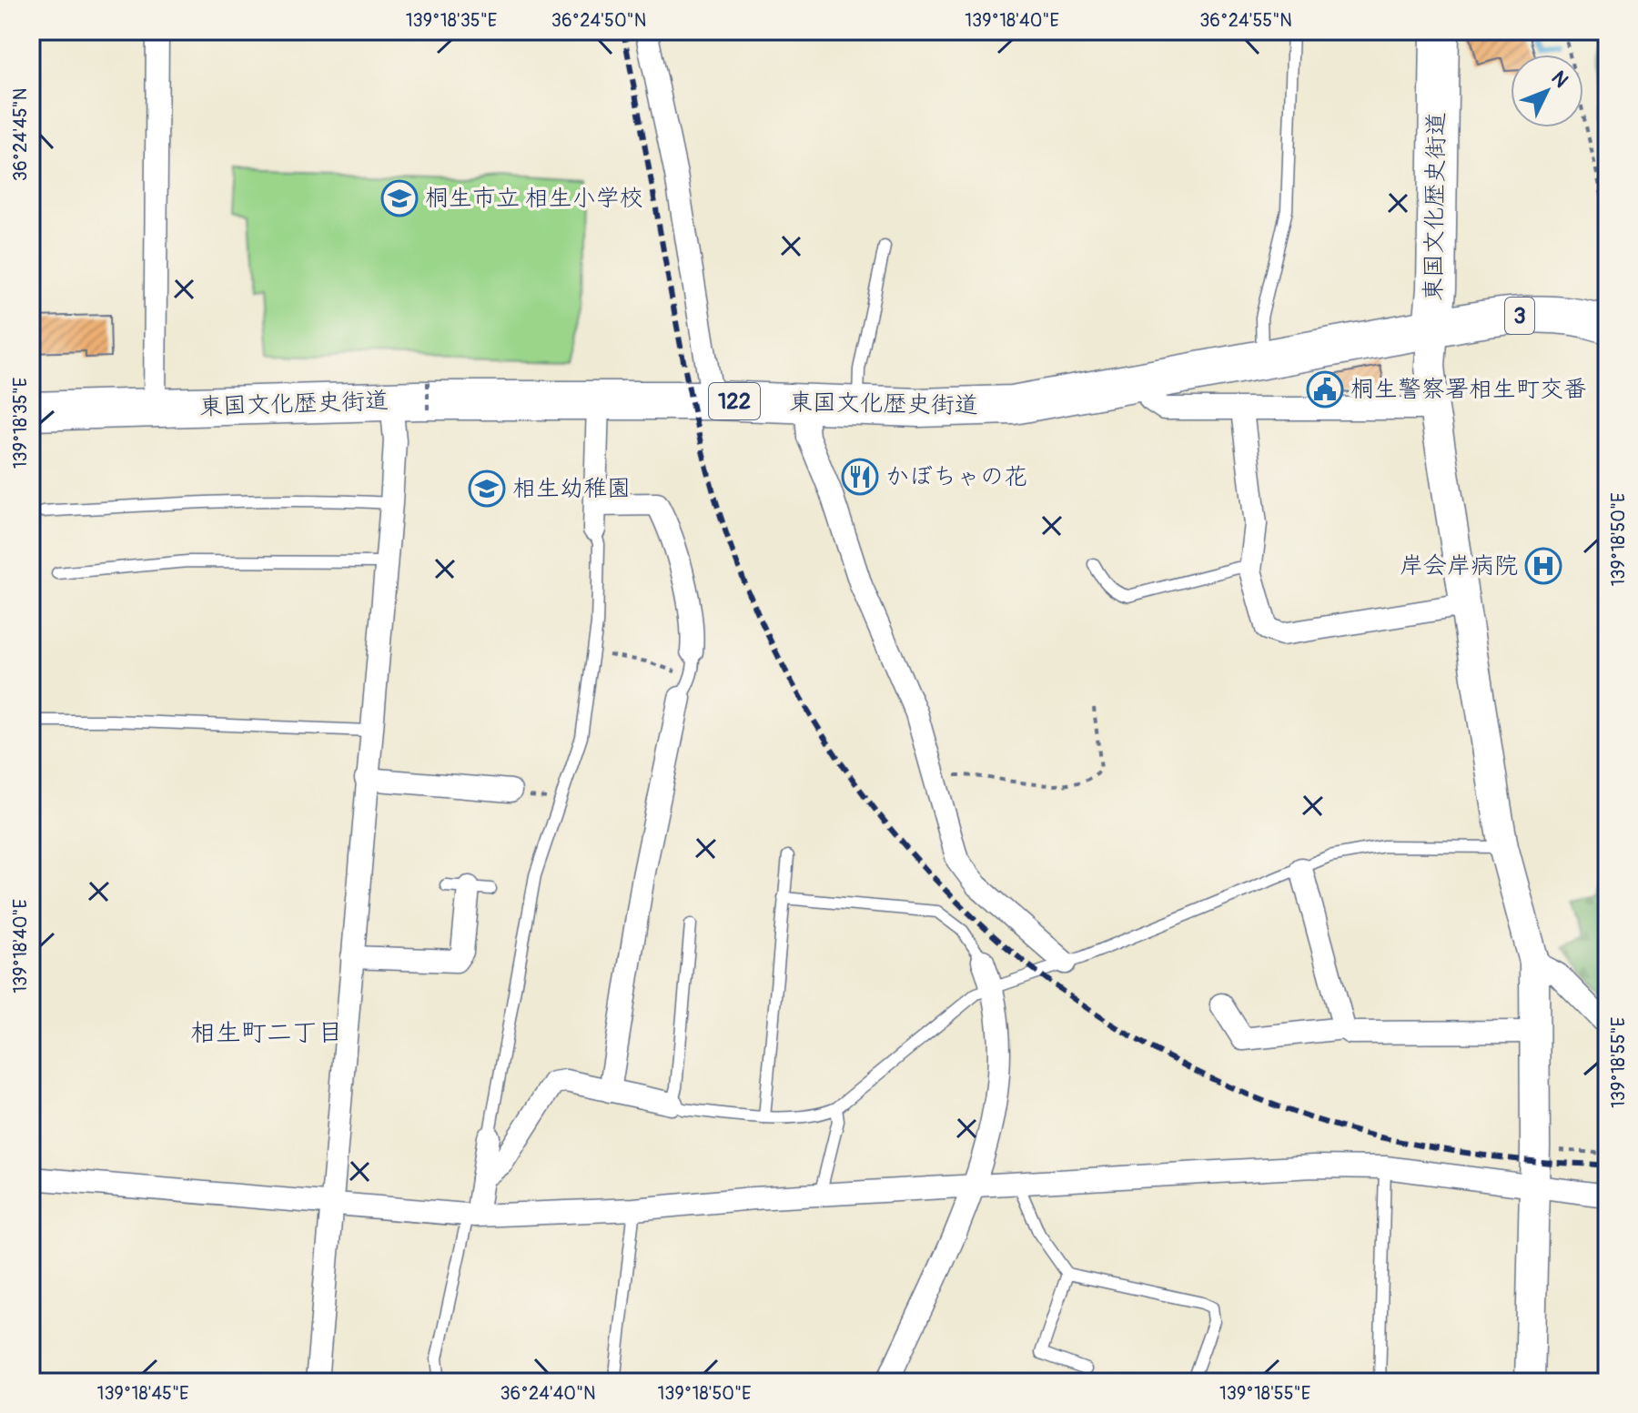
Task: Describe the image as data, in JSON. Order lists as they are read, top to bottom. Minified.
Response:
{"streets":{"highway":["東国文化歴史街道","122"],"main road":["3"]},"crossings":[["東国文化歴史街道","3"]],"districts":["相生町二丁目"],"places":{"school or university":["桐生市立 相生小学校","相生幼稚園"],"public building":["桐生警察署相生町交番"],"restaurant":["かぼちゃの花"],"hospital":["岸会岸病院"]},"north":"top right","coordinates":["139°18'35\"E","36°24'50\"N","139°18'40\"E","36°24'55\"N","36°24'45\"N","139°18'50\"E","139°18'55\"E","139°18'45\"E","36°24'40\"N"]}
